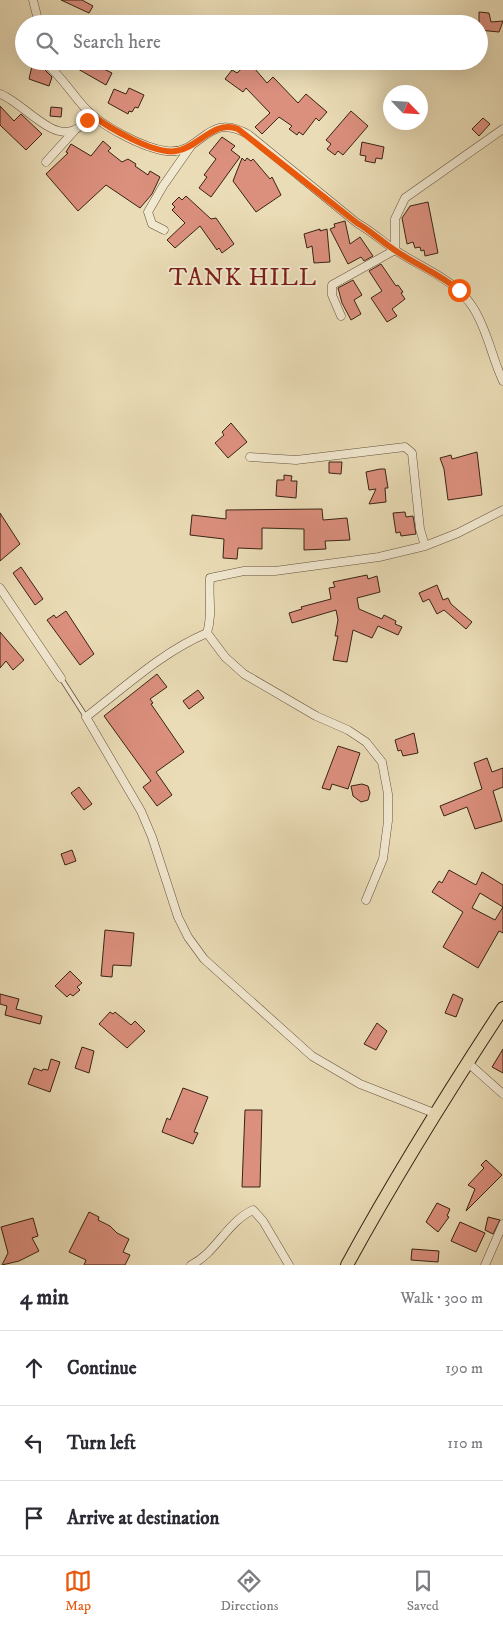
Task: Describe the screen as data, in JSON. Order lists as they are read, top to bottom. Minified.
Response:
{"districts":["TANK HILL"],"north":"bottom right","page":{"search":"Search here","heading":["4 min","Walk · 300 m"],"list":[["Continue","190 m"],["Turn left","110 m"],"Arrive at destination"],"nav":["Map","Directions","Saved"]}}
